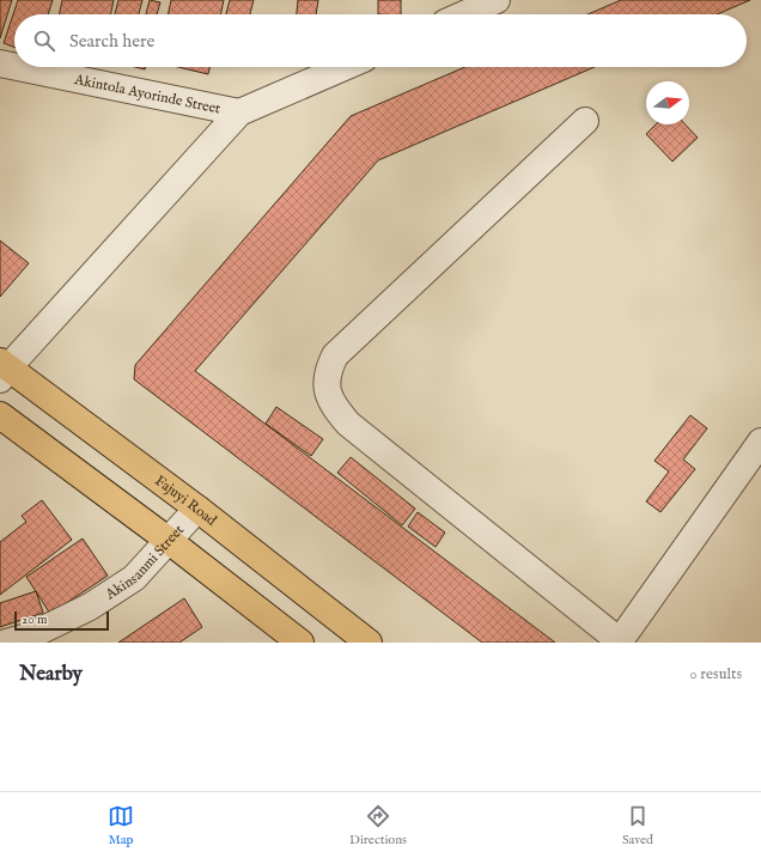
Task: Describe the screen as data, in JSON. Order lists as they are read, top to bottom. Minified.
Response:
{"streets":{"highway":["Fajuyi Road"],"street":["Akintola Ayorinde Street","Akinsanmi Street"]},"crossings":[["Fajuyi Road","Akinsanmi Street"]],"scale_bar":"20 m","north":"right","page":{"search":"Search here","scale":"20 m","heading":["Nearby","0 results"],"nav":["Map","Directions","Saved"]}}
